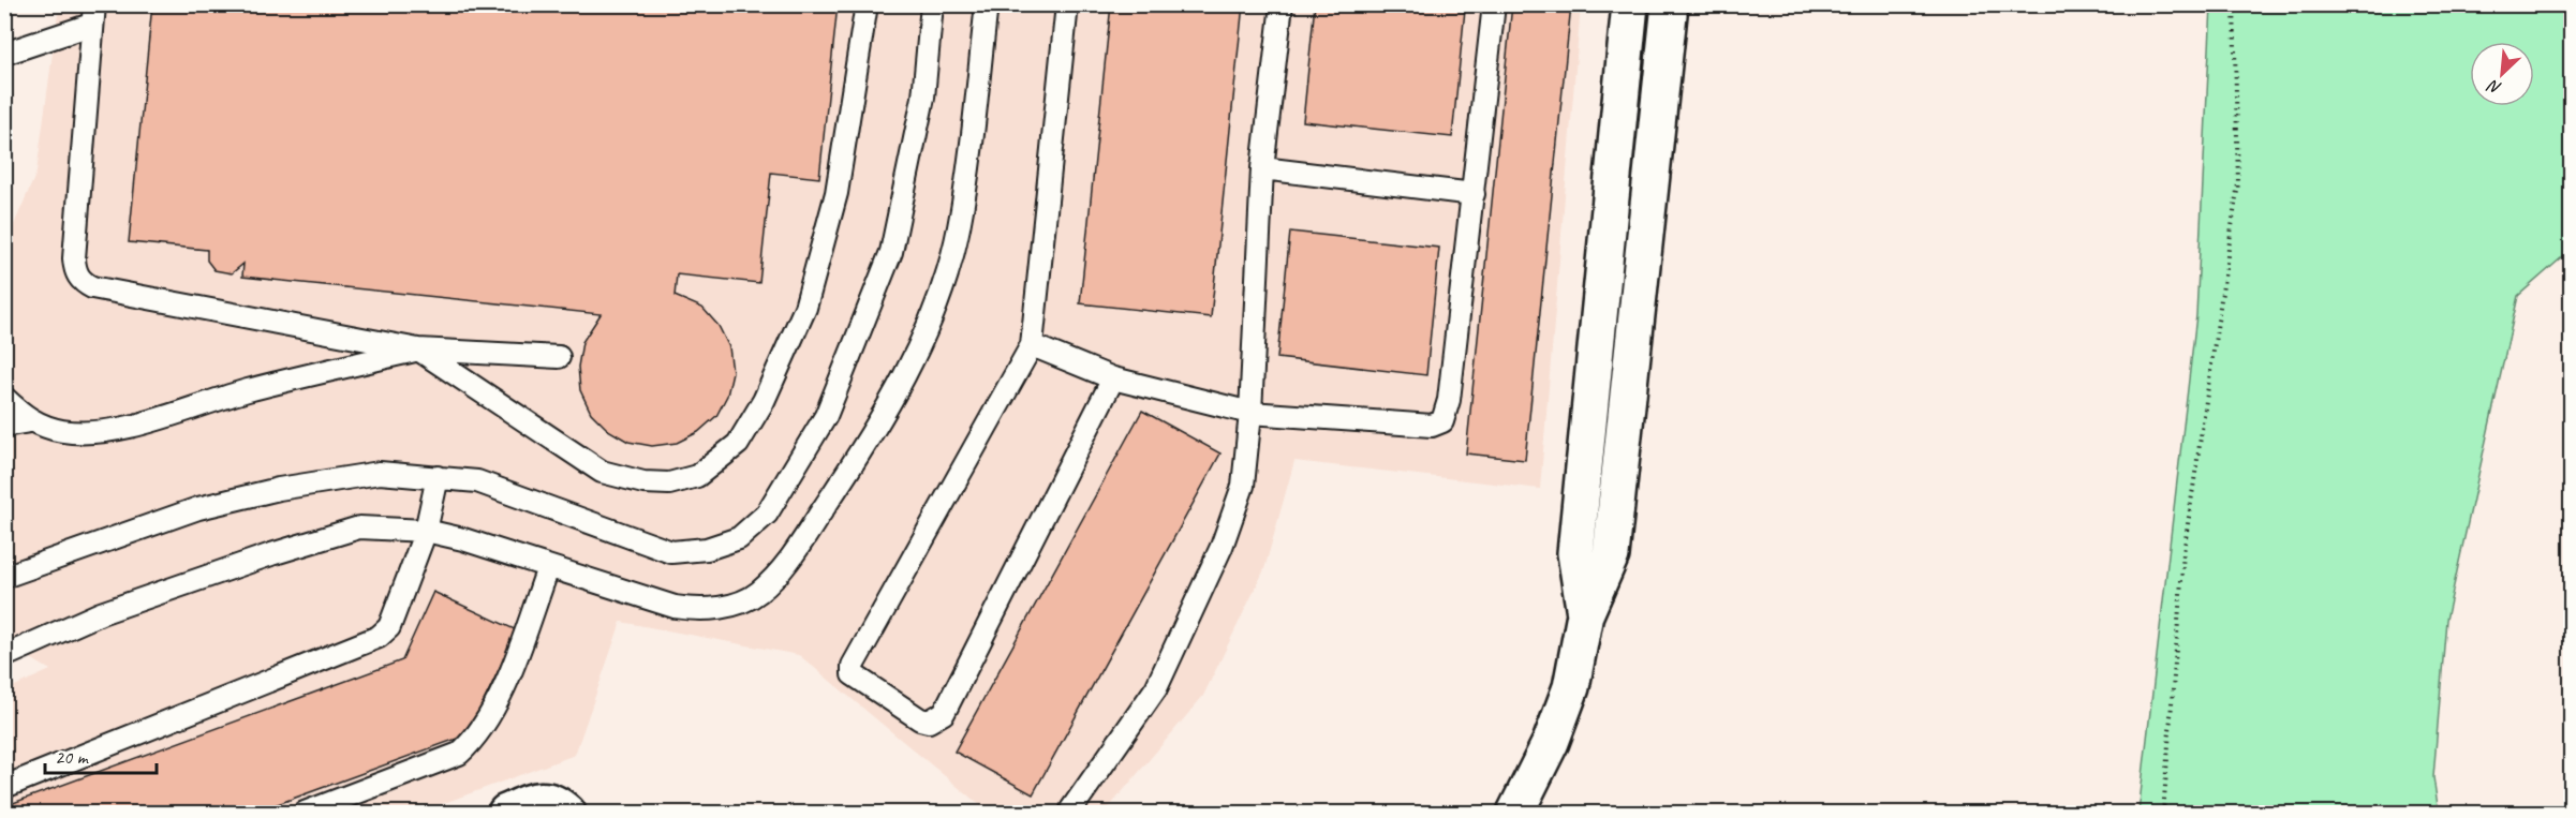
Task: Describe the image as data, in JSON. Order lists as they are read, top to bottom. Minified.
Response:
{"scale_bar":"20 m","north":"bottom left"}
